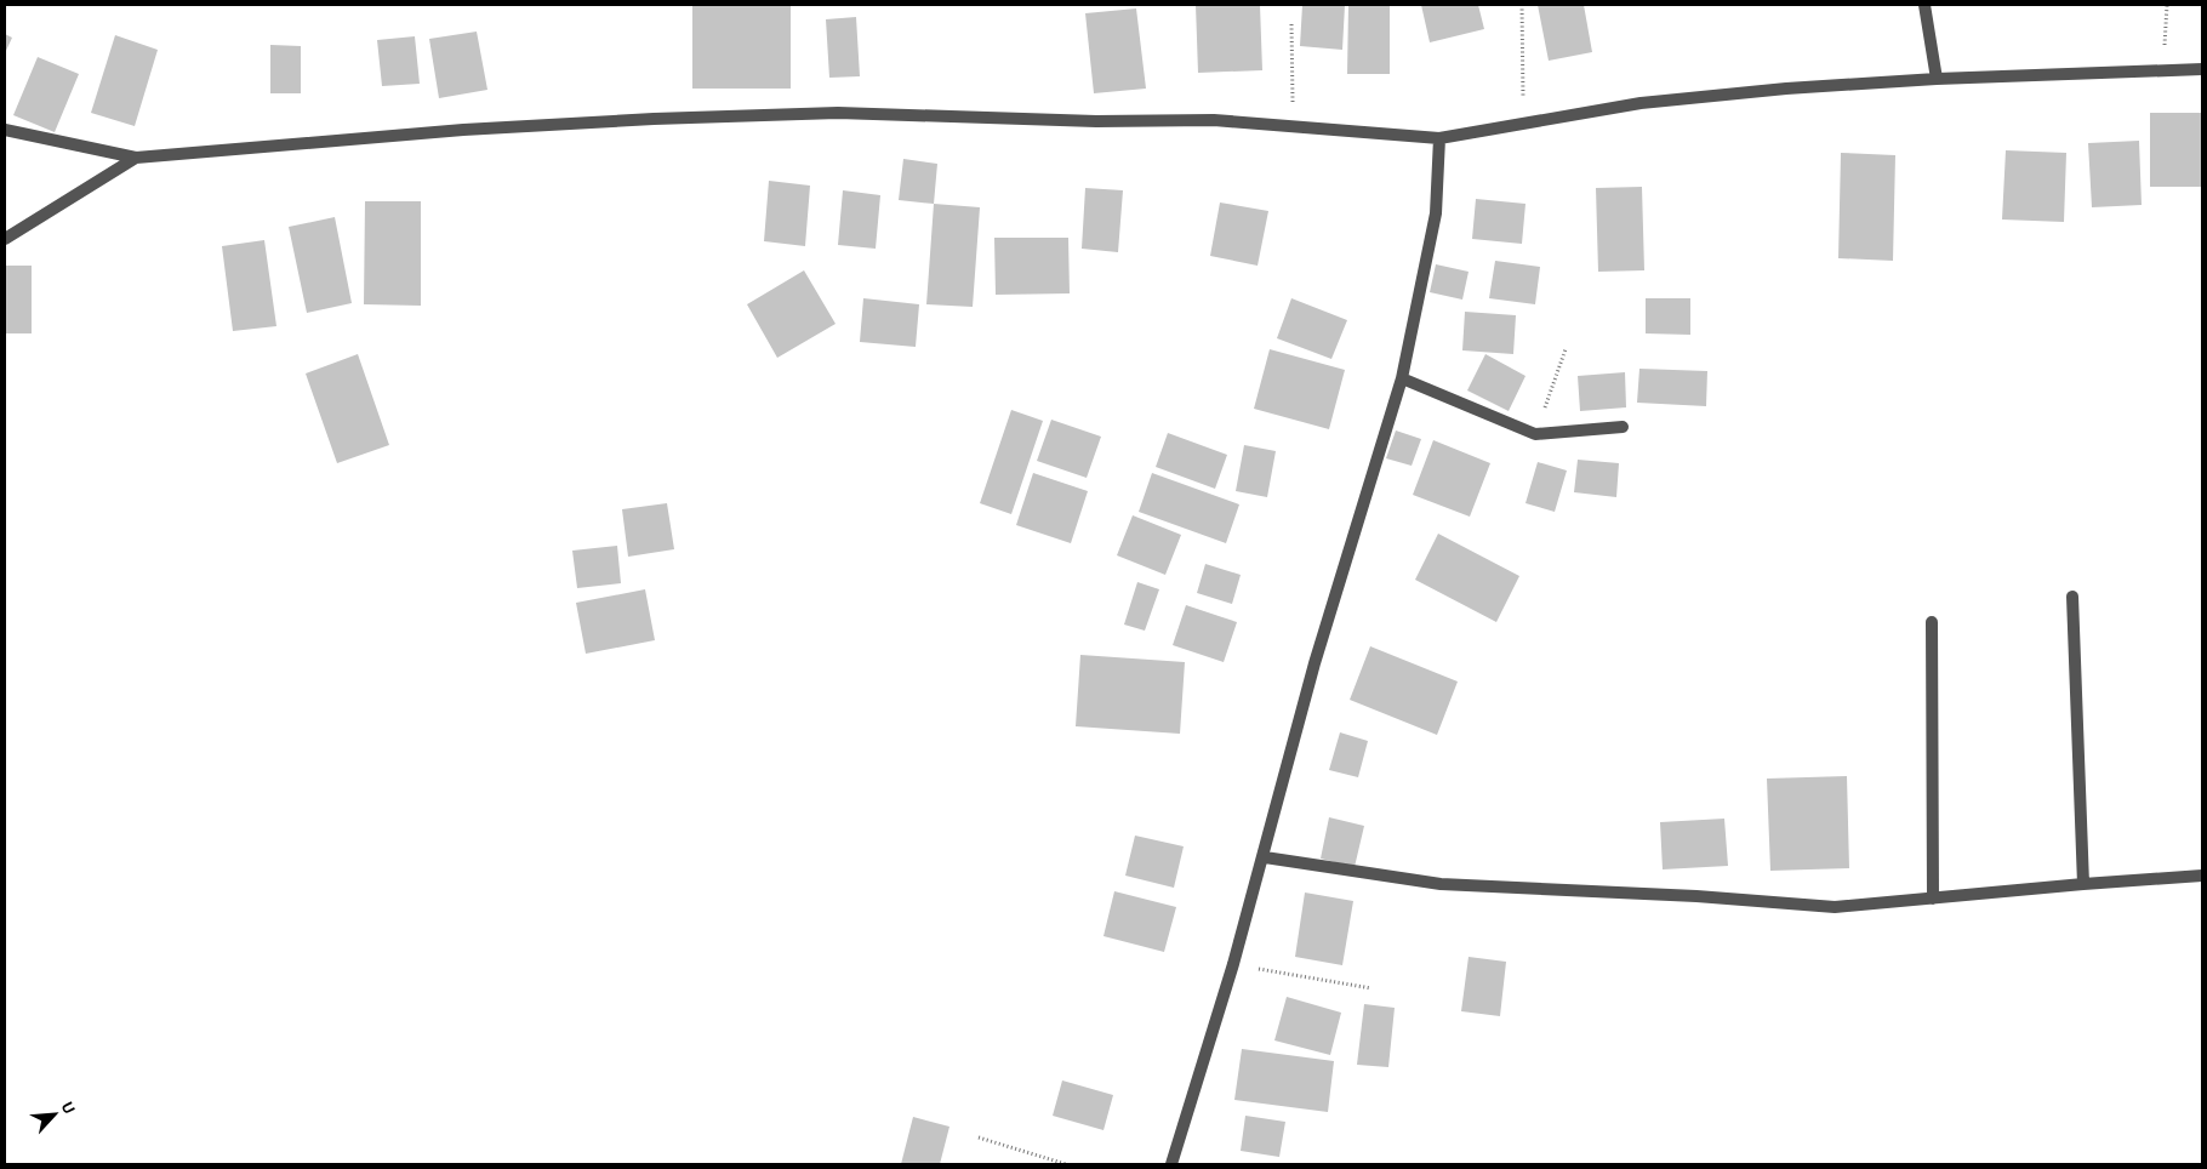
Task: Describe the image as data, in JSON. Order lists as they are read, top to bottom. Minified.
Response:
{"north":"top right"}
